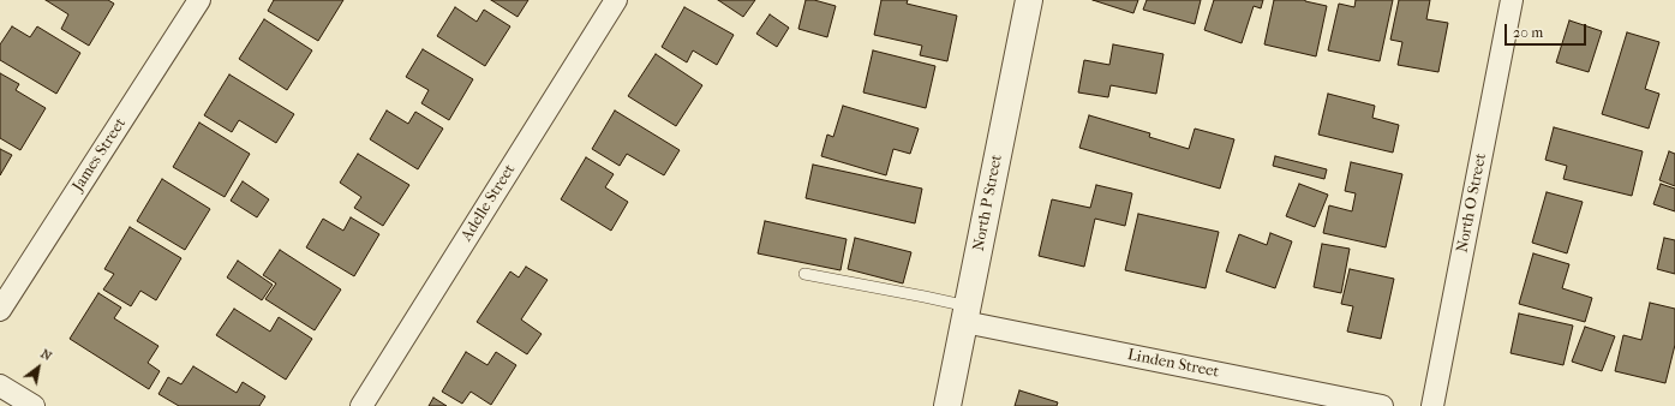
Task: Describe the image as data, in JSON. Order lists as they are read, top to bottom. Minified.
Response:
{"streets":{"street":["James Street","Adelle Street","North P Street","North O Street","Linden Street"]},"crossings":[["North P Street","Linden Street"]],"scale_bar":"20 m","north":"top right"}
